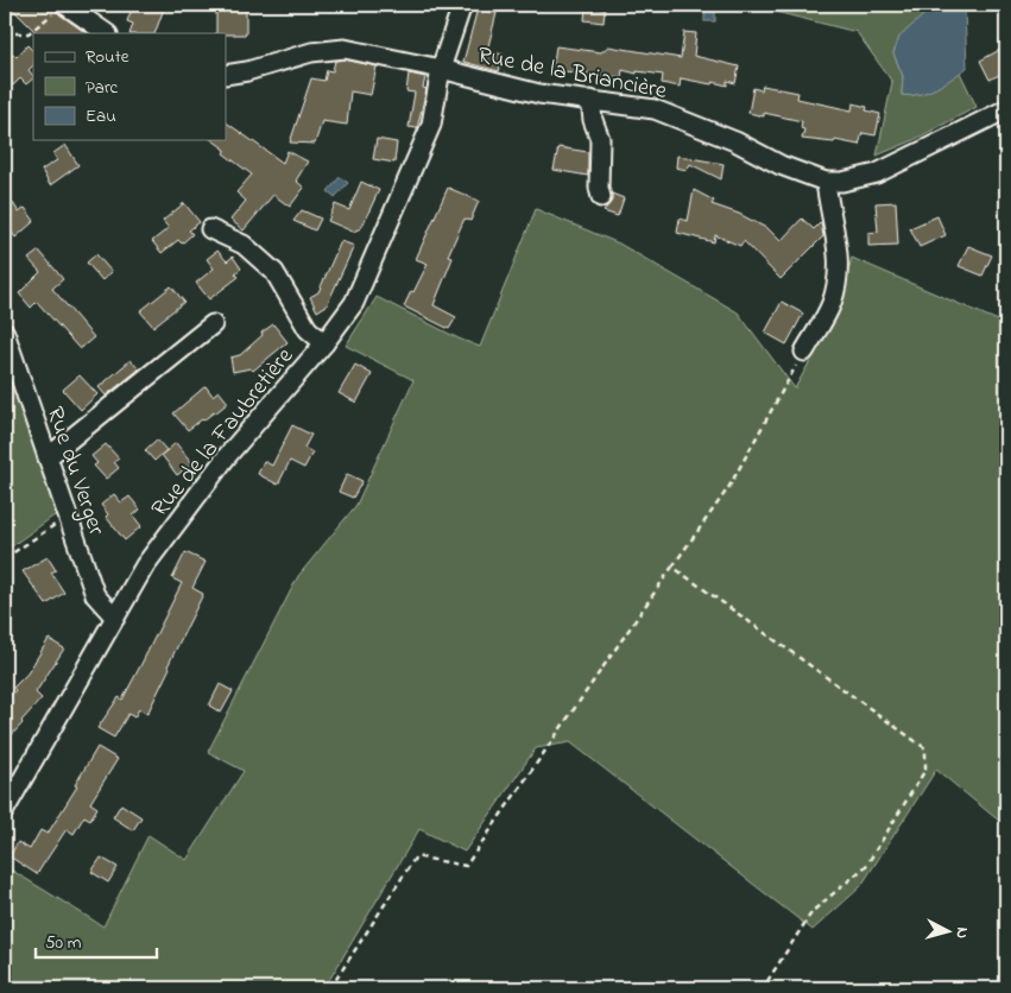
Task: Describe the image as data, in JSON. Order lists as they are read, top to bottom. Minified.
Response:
{"streets":{"street":["Rue de la Briancière","Rue de la Faubretière","Rue du Verger"]},"crossings":[["Rue de la Briancière","Rue de la Faubretière"],["Rue de la Faubretière","Rue du Verger"]],"legend":["Route","Parc","Eau"],"scale_bar":"50 m","north":"right"}
